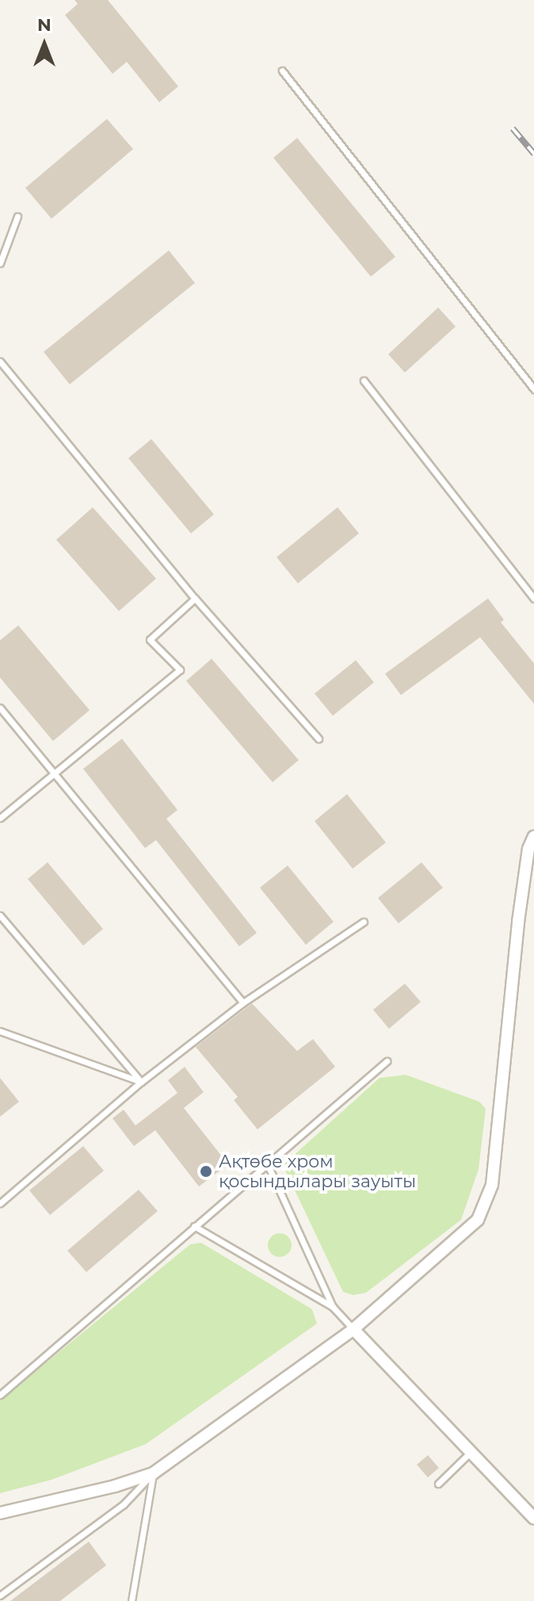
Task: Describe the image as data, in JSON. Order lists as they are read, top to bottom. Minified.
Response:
{"places":["Ақтөбе хром қосындылары зауыты"],"north":"top"}
